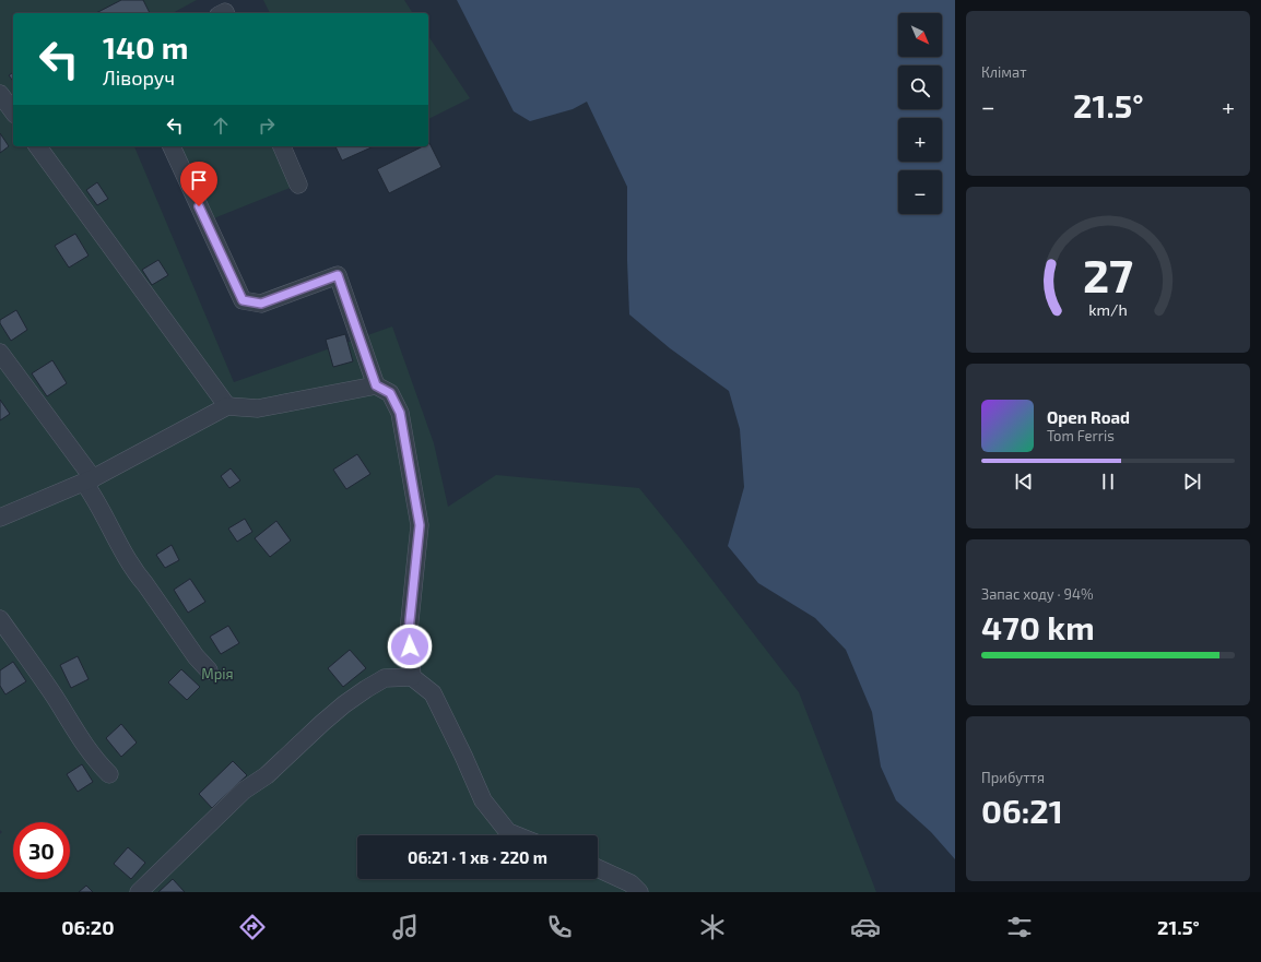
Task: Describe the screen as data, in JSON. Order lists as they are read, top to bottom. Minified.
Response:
{"parks":["Мрія"],"north":"bottom right","page":{"tile":["Клімат",["Запас ходу · 94%","470 km"],["Прибуття","06:21"]],"map_buttons":["+","−"],"turn":["140 m","Ліворуч"],"heat":["−","21.5°","+"],"song":["Open Road","Tom Ferris"],"limit":"30","trip":"06:21 · 1 хв · 220 m","tabs":["06:20","21.5°"],"gauge":["27","km/h"]}}
